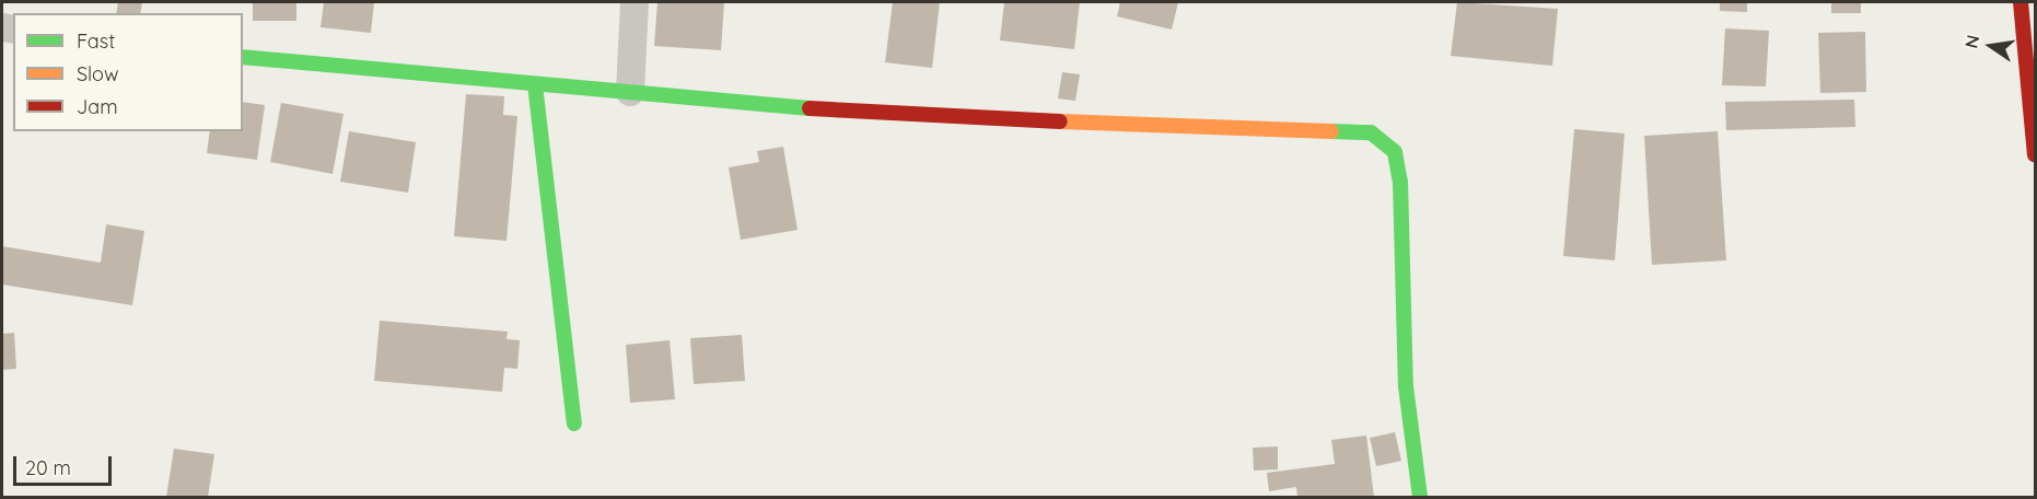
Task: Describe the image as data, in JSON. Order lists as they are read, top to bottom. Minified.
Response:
{"legend":["Fast","Slow","Jam"],"scale_bar":"20 m","north":"left"}
